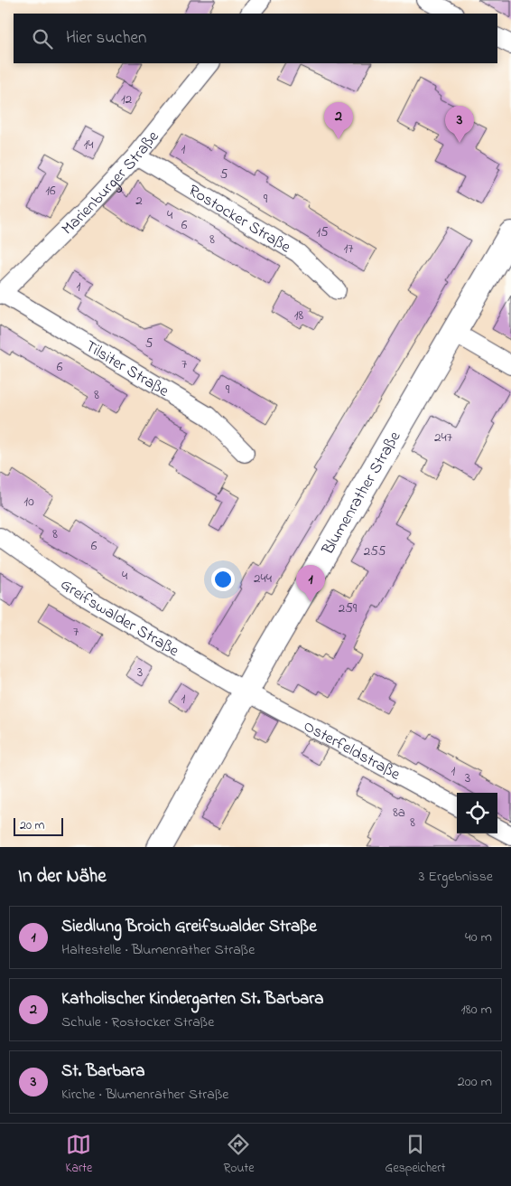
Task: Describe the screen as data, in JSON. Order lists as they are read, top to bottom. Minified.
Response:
{"streets":{"street":["Marienburger Straße","Rostocker Straße","Tilsiter Straße","Blumenrather Straße","Greifswalder Straße","Osterfeldstraße"]},"crossings":[["Marienburger Straße","Rostocker Straße"],["Marienburger Straße","Tilsiter Straße"],["Blumenrather Straße","Greifswalder Straße"],["Blumenrather Straße","Osterfeldstraße"],["Greifswalder Straße","Osterfeldstraße"]],"house_numbers":["12","14","1","5","16","9","2","4","6","15","8","17","1","18","5","7","6","9","8","247","10","8","6","255","4","244","259","7","3","1","1","3","8a","8"],"scale_bar":"20 m","page":{"search":"Hier suchen","pins":["2","3","1"],"scale":"20 m","heading":["In der Nähe","3 Ergebnisse"],"list":[{"mark":"1","name":"Siedlung Broich Greifswalder Straße","note":"Haltestelle · Blumenrather Straße","value":"40 m"},{"mark":"2","name":"Katholischer Kindergarten St. Barbara","note":"Schule · Rostocker Straße","value":"180 m"},{"mark":"3","name":"St. Barbara","note":"Kirche · Blumenrather Straße","value":"200 m"}],"nav":["Karte","Route","Gespeichert"]}}
